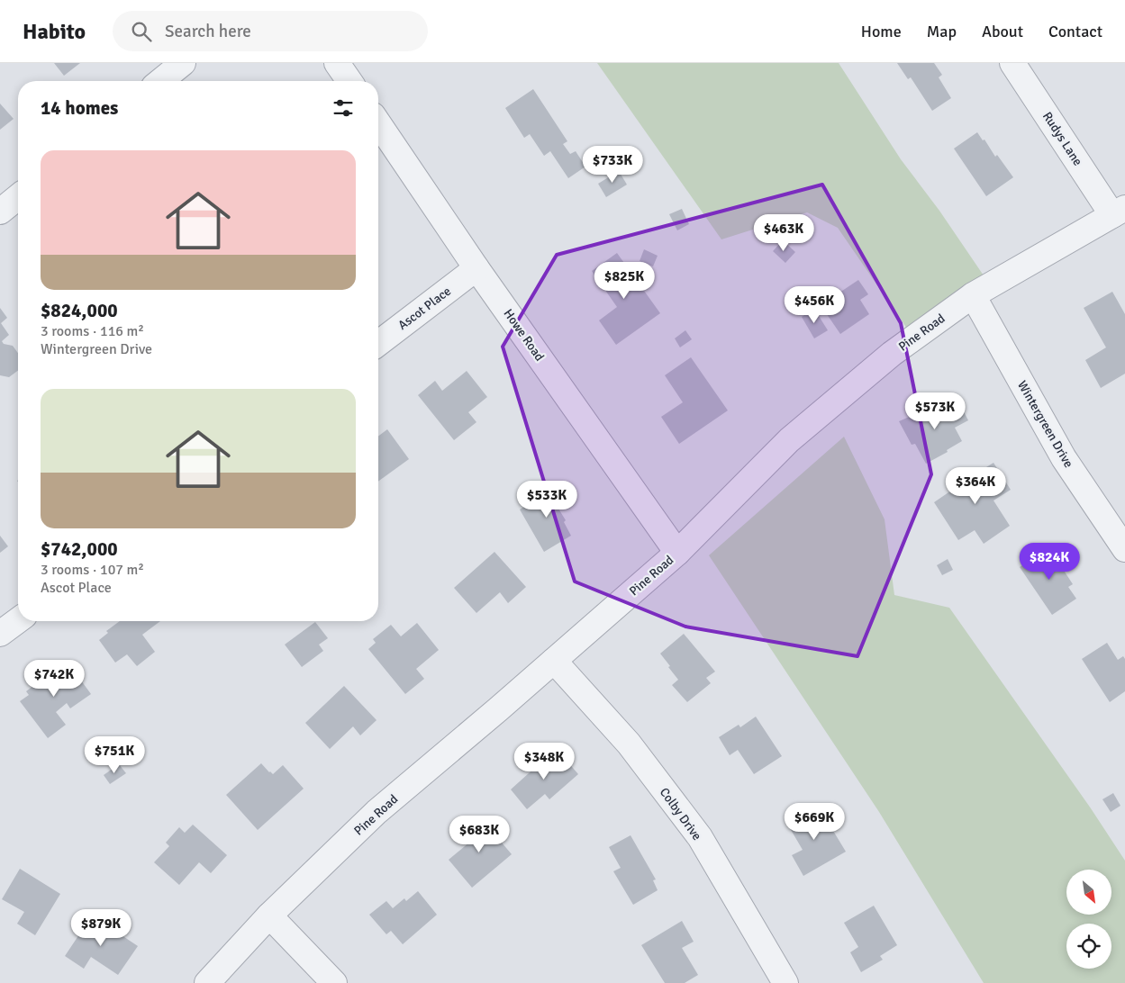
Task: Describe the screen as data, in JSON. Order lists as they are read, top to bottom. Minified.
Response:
{"streets":{"street":["Rudys Lane","Ascot Place","Pine Road","Howe Road","Wintergreen Drive","Colby Drive"]},"crossings":[["Rudys Lane","Pine Road"],["Ascot Place","Howe Road"],["Pine Road","Howe Road"],["Pine Road","Wintergreen Drive"],["Pine Road","Colby Drive"]],"north":"bottom right","page":{"header":"Habito","search":"Search here","nav":["Home","Map","About","Contact"],"heading":"14 homes","list":[{"name":"$824,000","note":"3 rooms · 116 m² · Wintergreen Drive"},{"name":"$742,000","note":"3 rooms · 107 m² · Ascot Place"}],"price":["$733K","$463K","$825K","$456K","$573K","$364K","$533K","$824K","$742K","$751K","$348K","$669K","$683K","$879K"]}}
